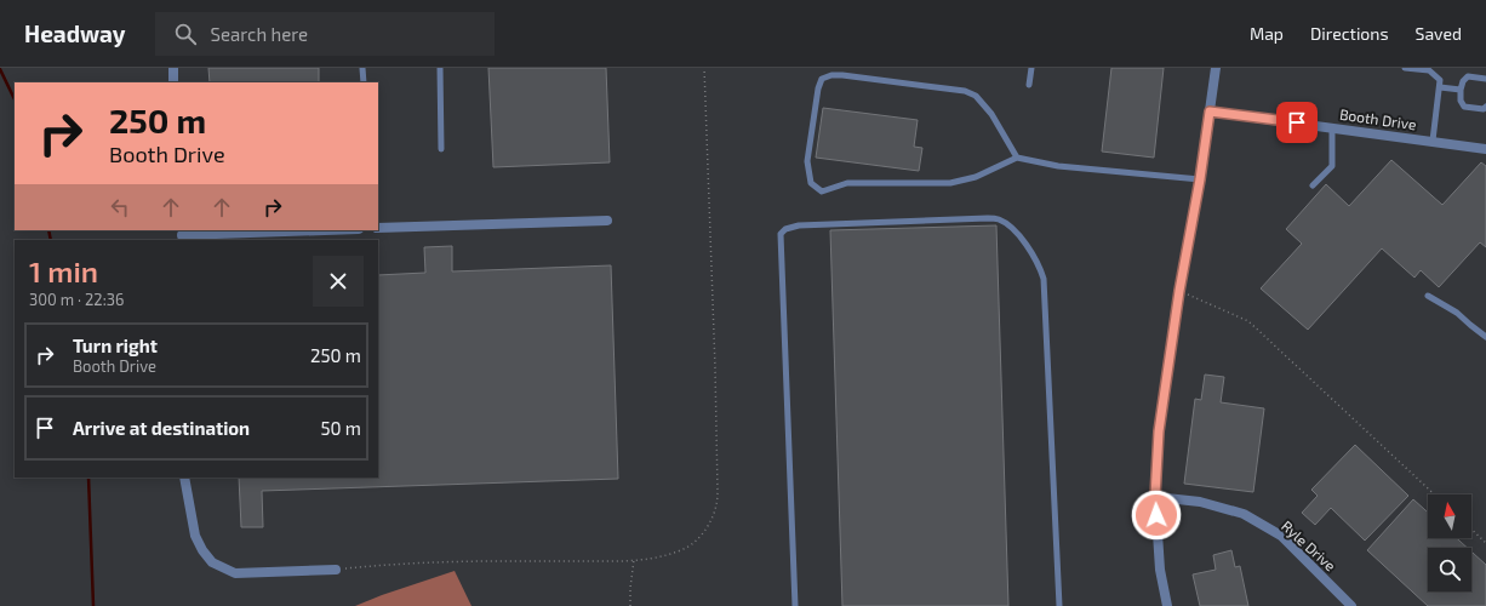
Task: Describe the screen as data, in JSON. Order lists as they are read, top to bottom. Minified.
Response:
{"streets":{"street":["Booth Drive","Ryle Drive"]},"north":"top","page":{"header":"Headway","search":"Search here","nav":["Map","Directions","Saved"],"turn":["250 m","Booth Drive"],"heading":["1 min","300 m · 22:36"],"list":[{"name":"Turn right","note":"Booth Drive","value":"250 m"},{"name":"Arrive at destination","value":"50 m"}]}}
